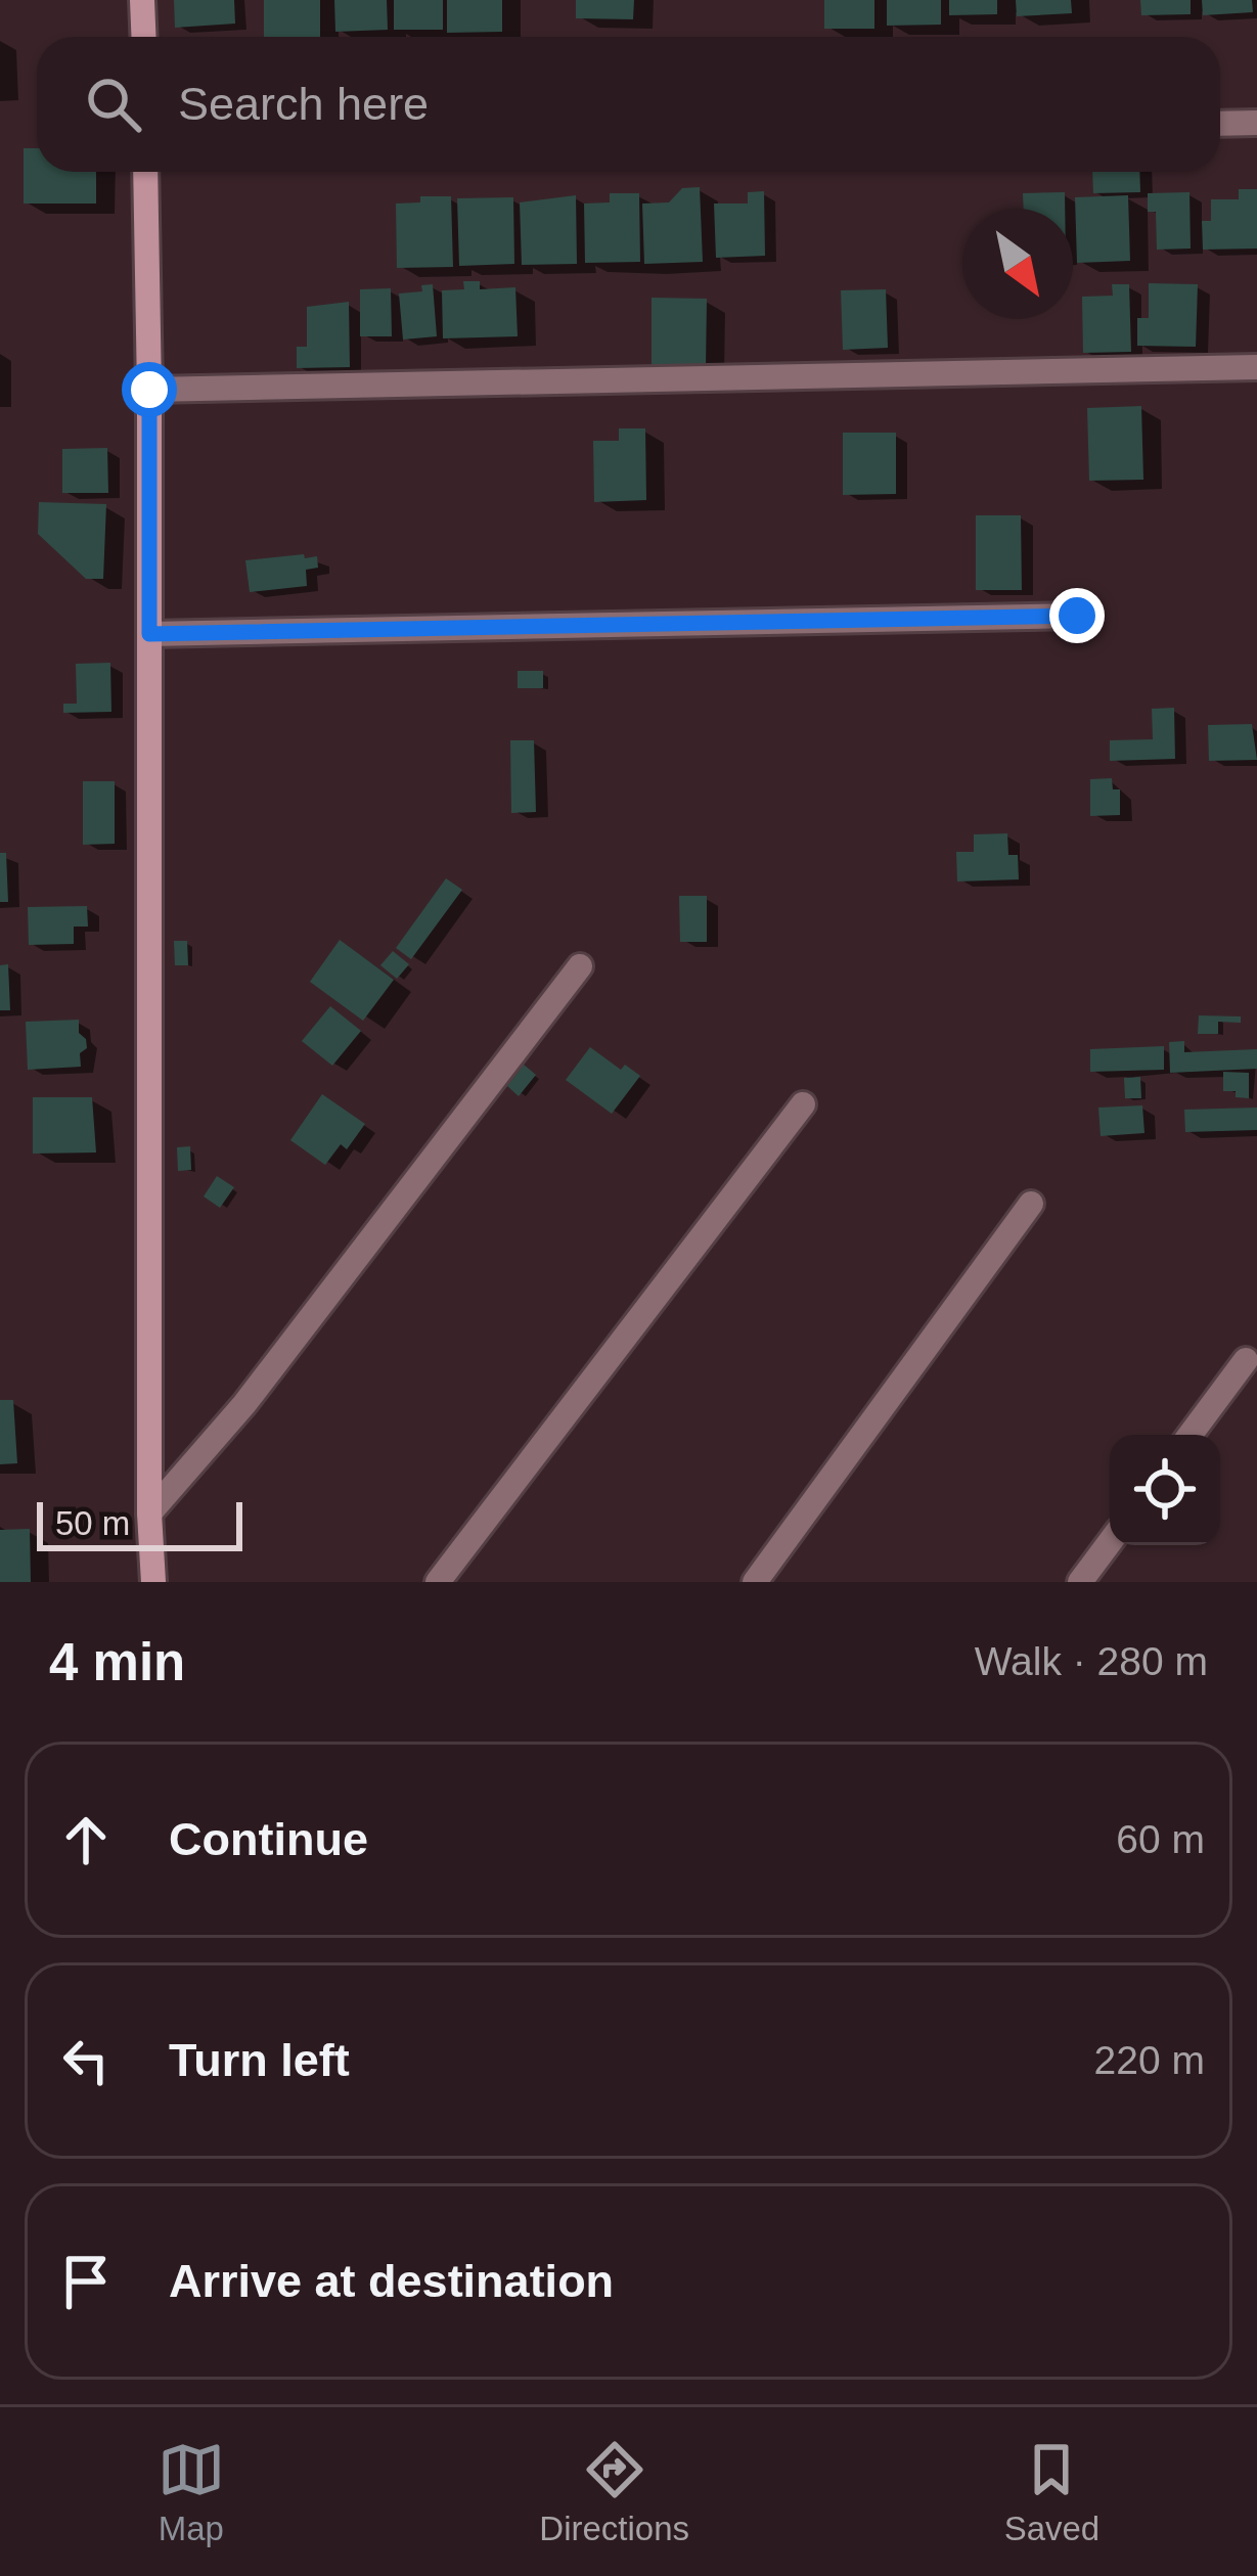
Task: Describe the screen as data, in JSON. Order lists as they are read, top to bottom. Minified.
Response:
{"scale_bar":"50 m","north":"bottom right","page":{"search":"Search here","scale":"50 m","heading":["4 min","Walk · 280 m"],"list":[["Continue","60 m"],["Turn left","220 m"],"Arrive at destination"],"nav":["Map","Directions","Saved"]}}
